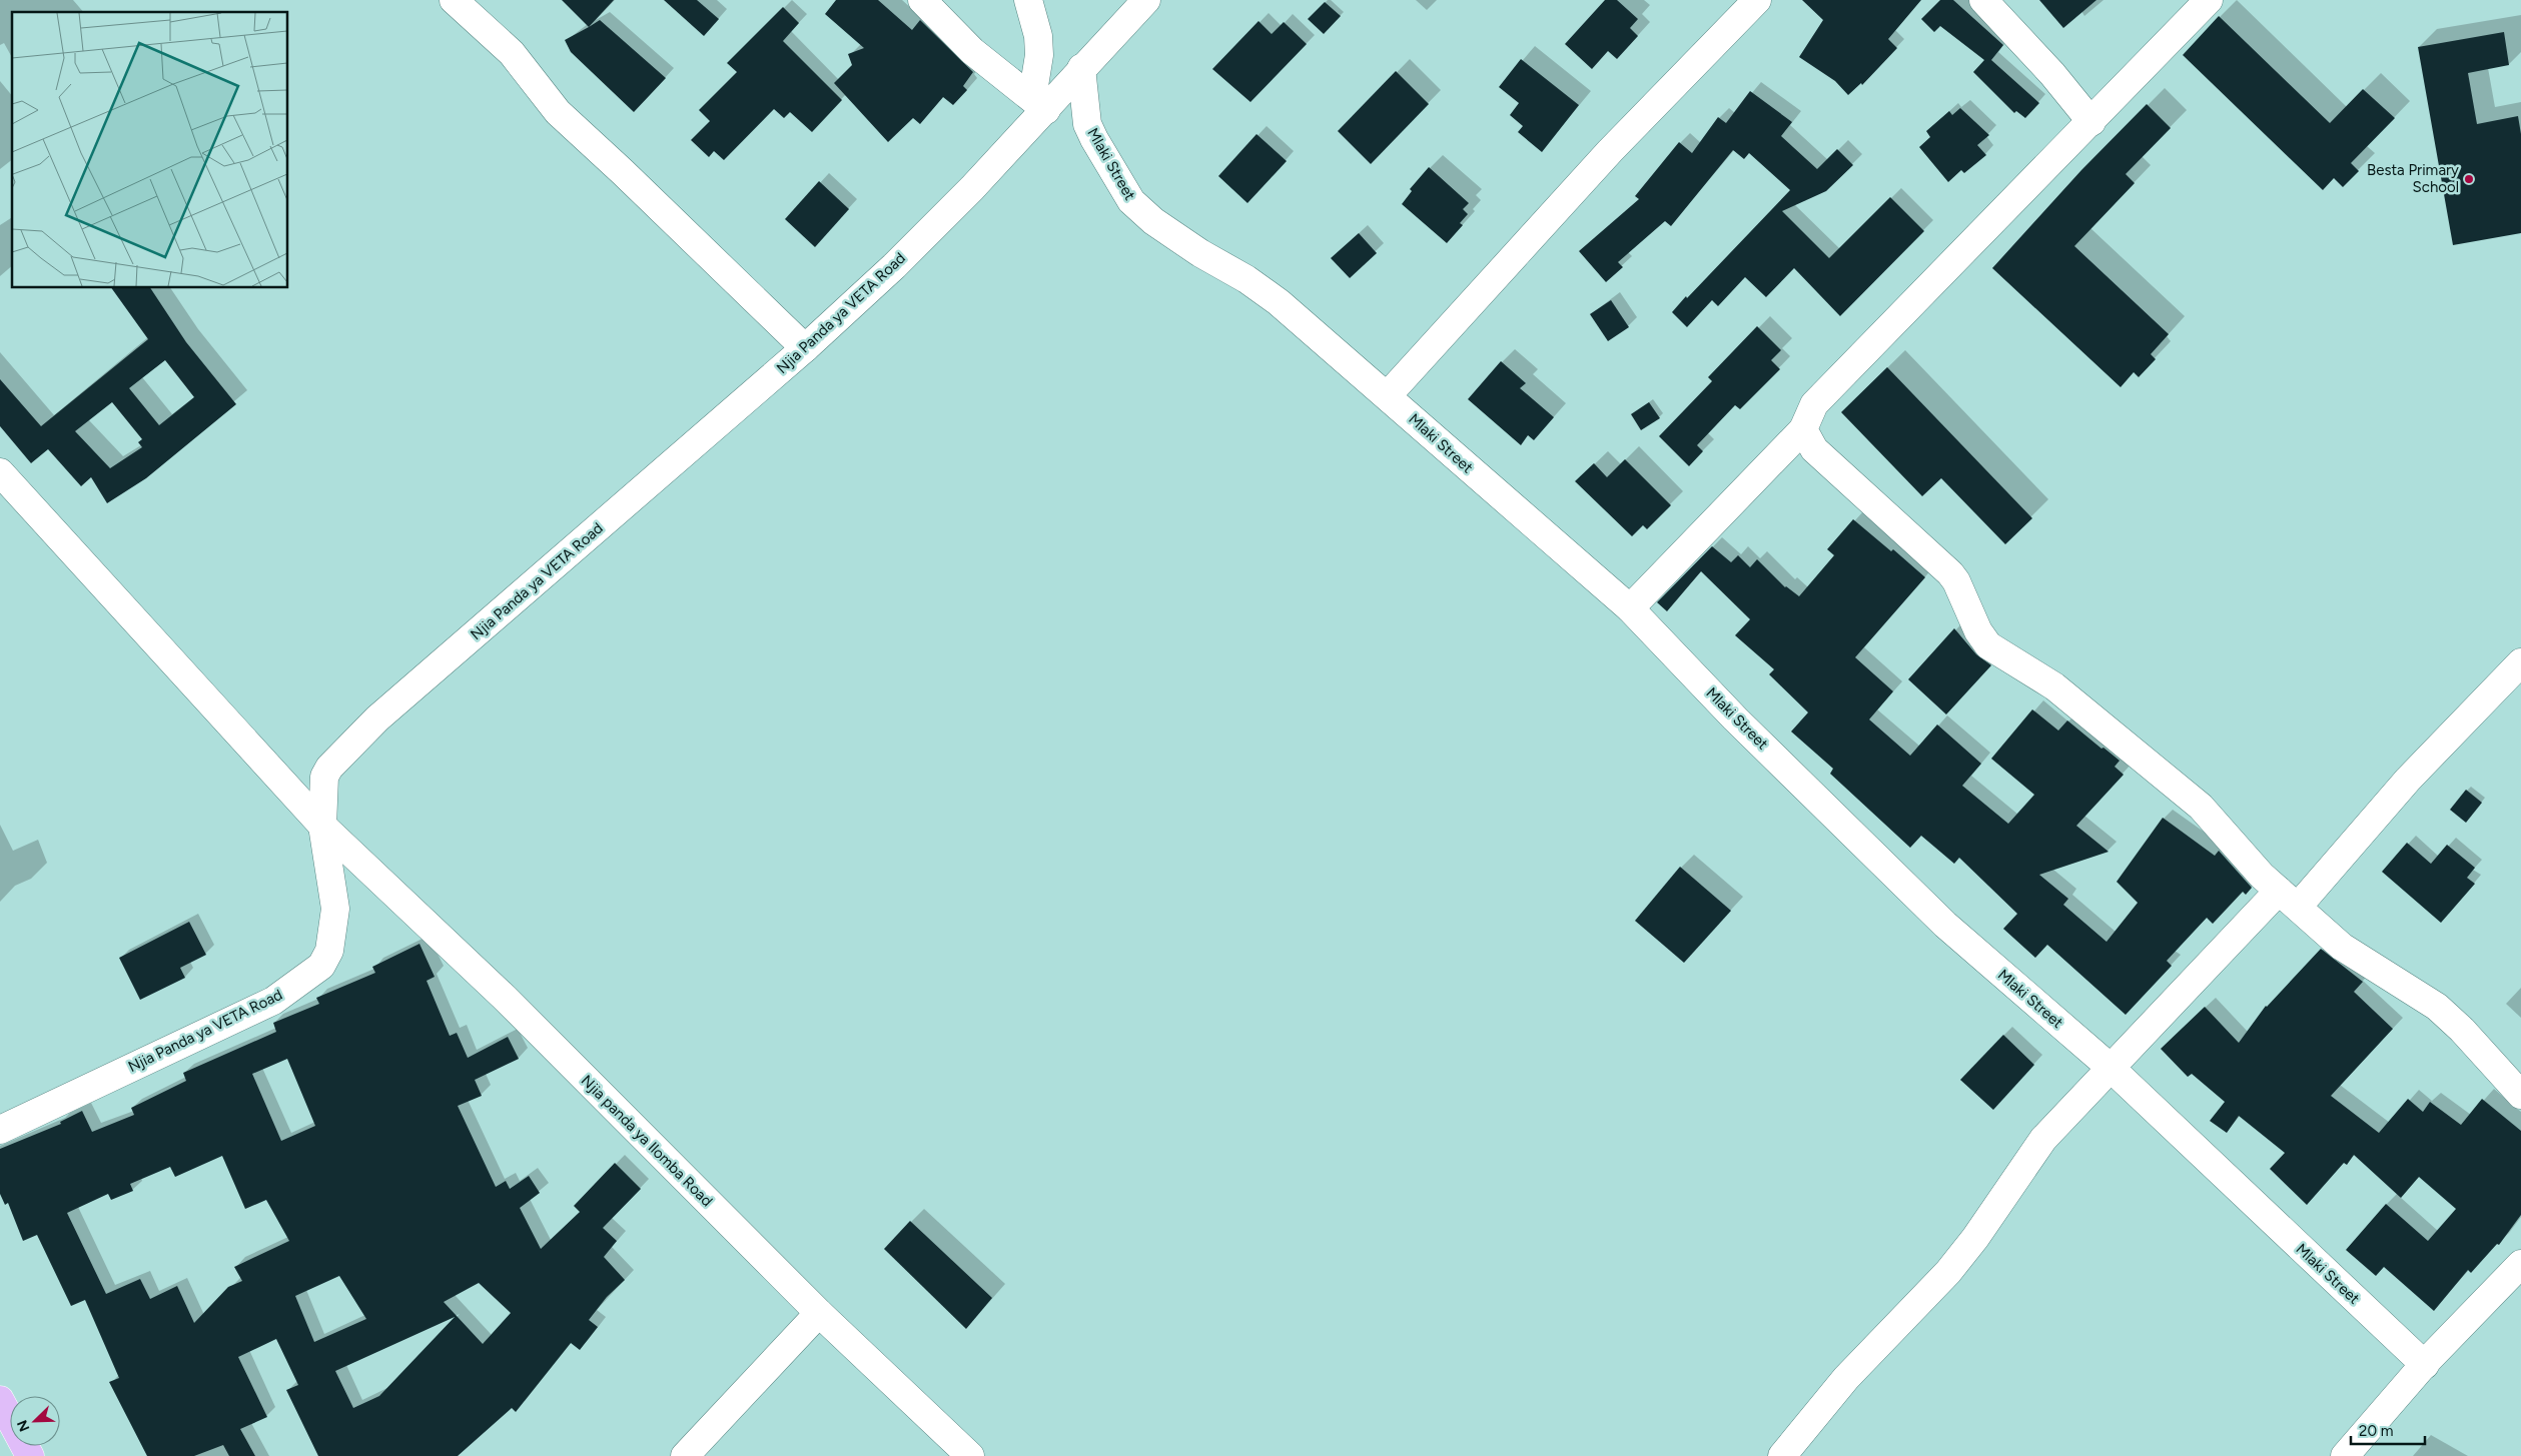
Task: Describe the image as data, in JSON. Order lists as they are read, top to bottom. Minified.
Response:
{"streets":{"street":["Mlaki Street","Njia Panda ya VETA Road","Njia panda ya Ilomba Road"]},"crossings":[["Mlaki Street","Njia Panda ya VETA Road"],["Njia Panda ya VETA Road","Njia panda ya Ilomba Road"]],"places":["Besta Primary School"],"scale_bar":"20 m","north":"bottom left"}
